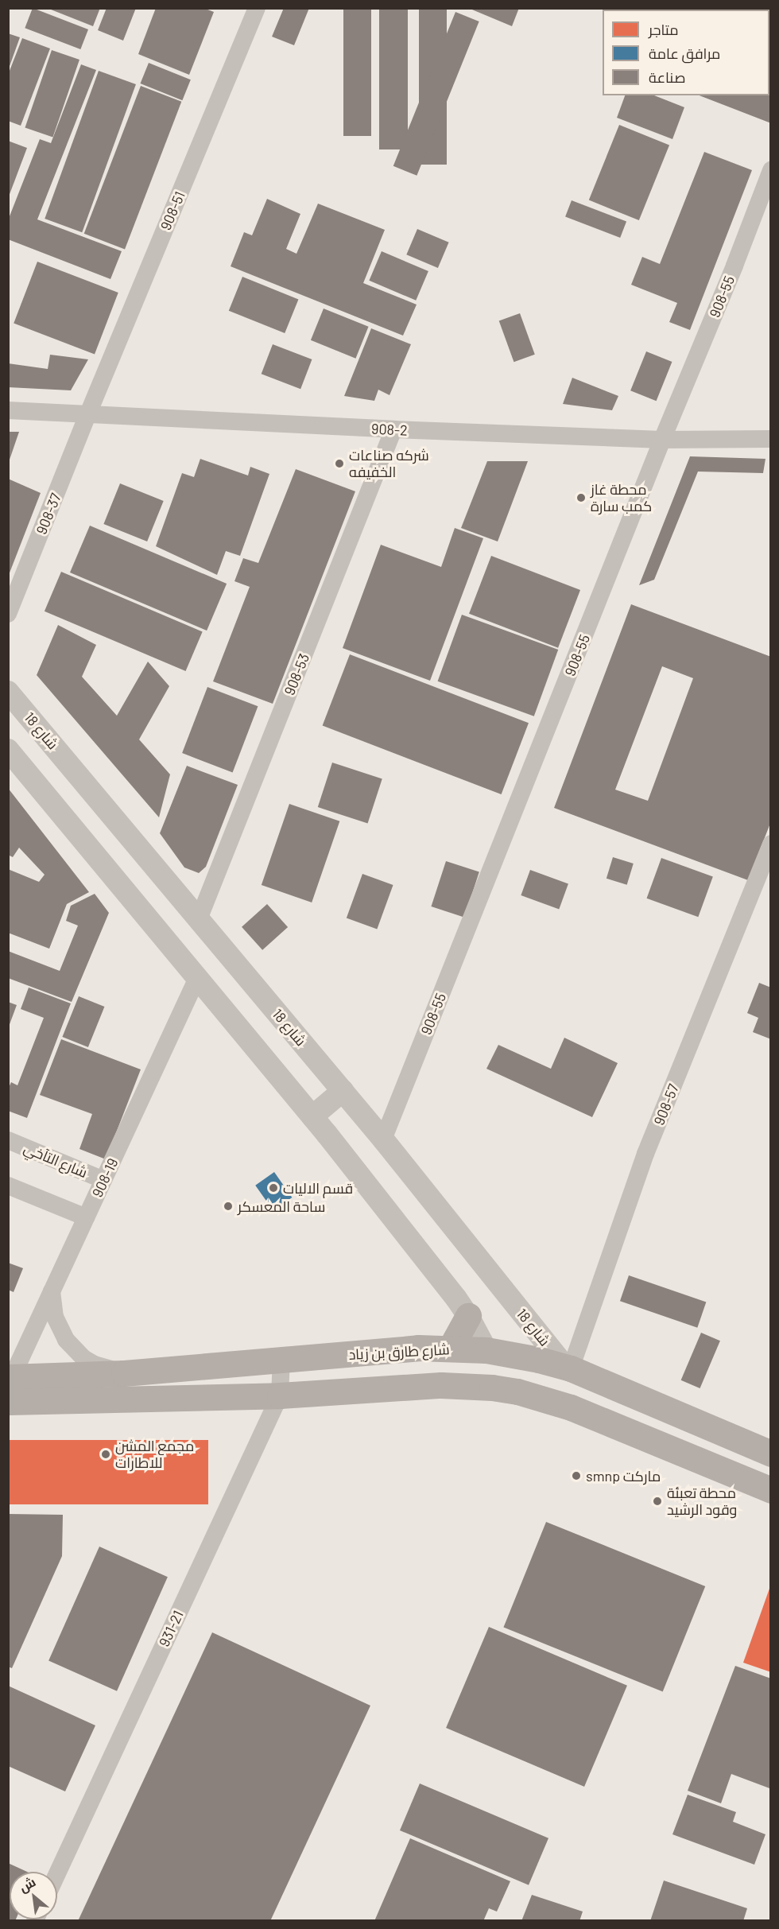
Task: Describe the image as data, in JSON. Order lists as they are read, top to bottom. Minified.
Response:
{"streets":{"main road":["شارع طارق بن زياد"],"street":["908-51","908-55","908-2","908-37","908-53","شارع 18","908-57","شارع التآخي","908-19","931-21"]},"crossings":[["908-51","908-2"],["908-51","908-37"],["908-55","908-2"],["908-55","شارع 18"],["908-2","908-37"],["908-2","908-53"],["908-53","شارع 18"],["شارع 18","908-57"],["شارع 18","شارع طارق بن زياد"],["908-57","شارع طارق بن زياد"],["شارع التآخي","908-19"],["908-19","شارع طارق بن زياد"],["شارع طارق بن زياد","931-21"]],"places":["شركه صناعات الخفيفه","محطة غاز كمب سارة","قسم الاليات","ساحة المعسكر","مجمع المشن للاطارات","smnp ماركت","محطة تعبئة وقود الرشيد"],"legend":["متاجر","مرافق عامة","صناعة"],"north":"top left"}
